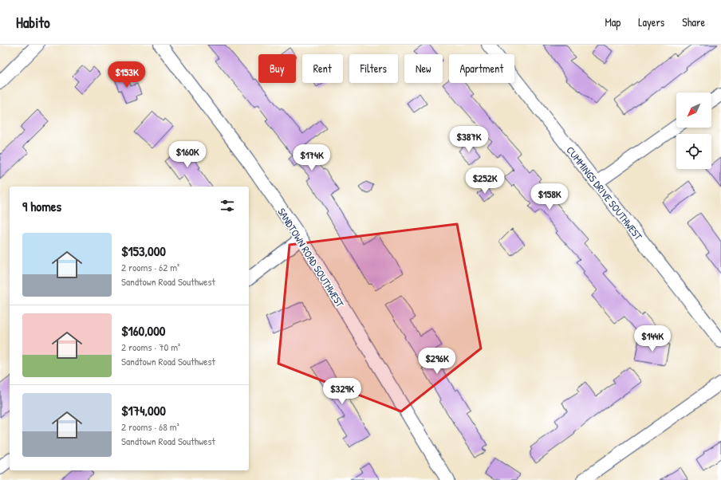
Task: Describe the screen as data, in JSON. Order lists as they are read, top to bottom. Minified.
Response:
{"streets":{"street":["CUMMINGS DRIVE SOUTHWEST","SANDTOWN ROAD SOUTHWEST"]},"north":"bottom left","page":{"header":"Habito","nav":["Map","Layers","Share"],"chip":["Buy","Rent","Filters","New","Apartment"],"price":["$153K","$387K","$160K","$174K","$252K","$158K","$144K","$296K","$329K"],"heading":"9 homes","list":[{"name":"$153,000","note":"2 rooms · 62 m² · Sandtown Road Southwest"},{"name":"$160,000","note":"2 rooms · 70 m² · Sandtown Road Southwest"},{"name":"$174,000","note":"2 rooms · 68 m² · Sandtown Road Southwest"}]}}
